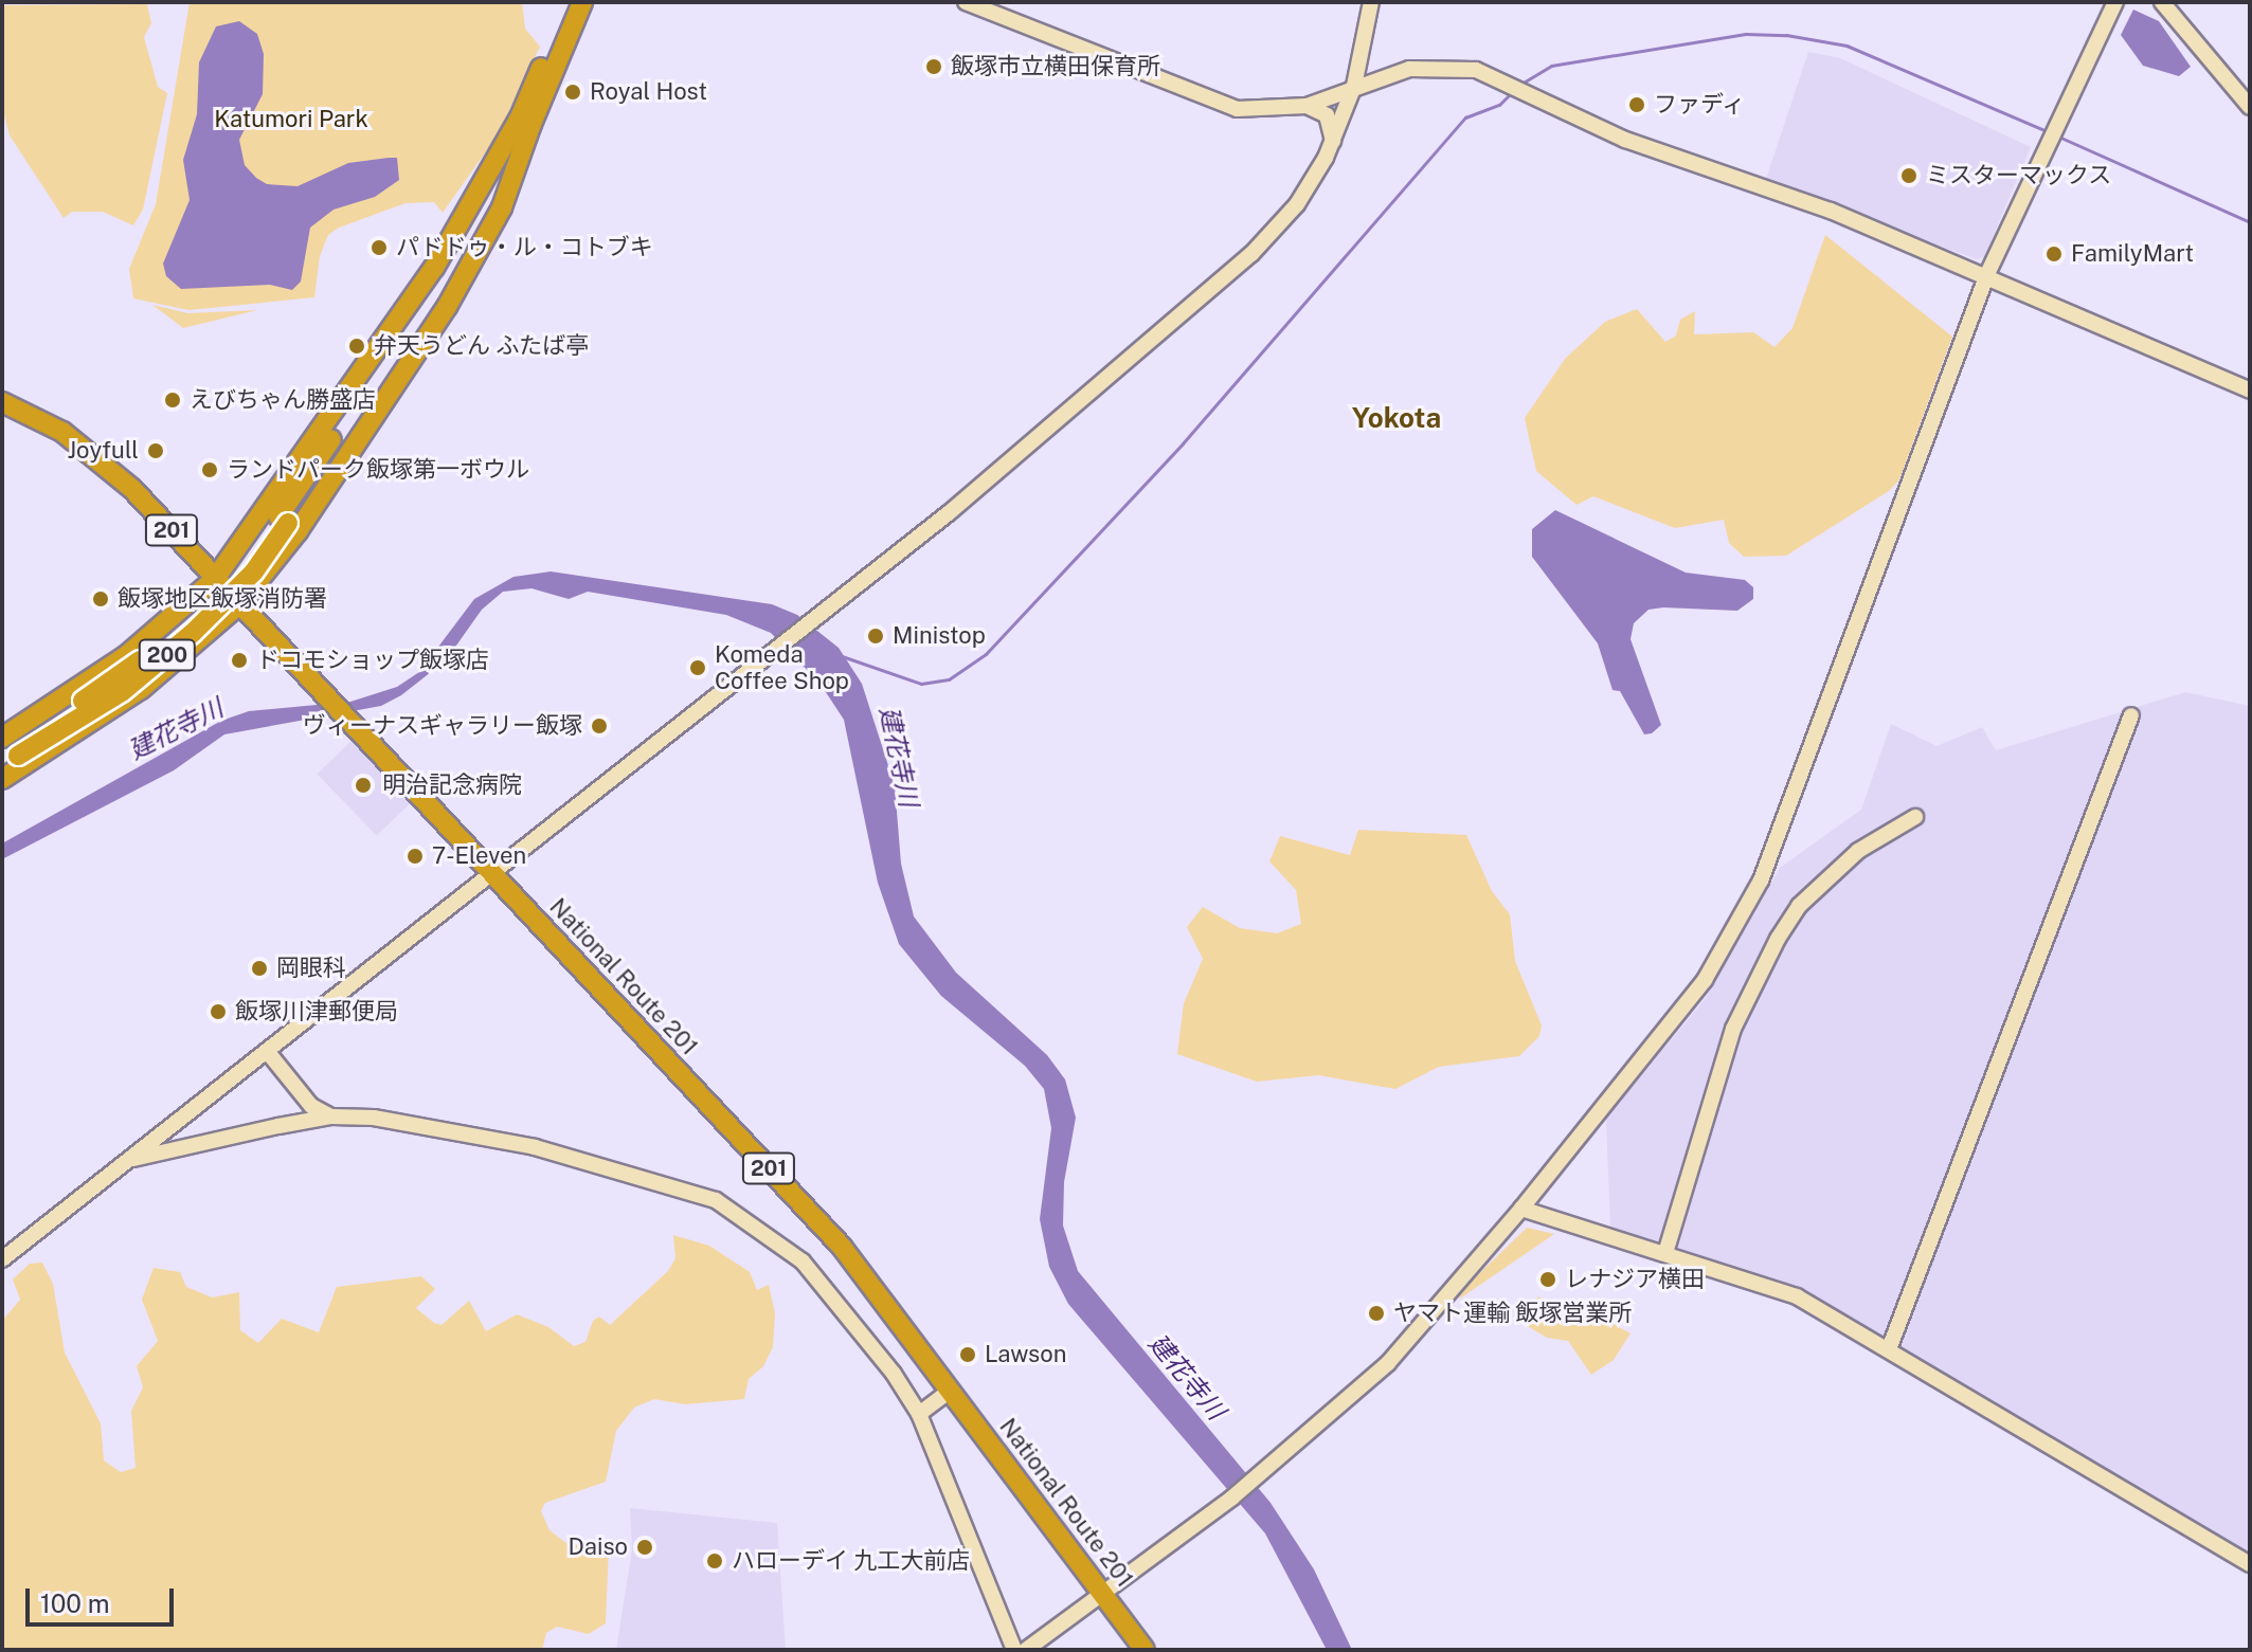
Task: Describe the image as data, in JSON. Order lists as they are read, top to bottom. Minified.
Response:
{"streets":{"highway":["201","200","National Route 201"]},"districts":["Yokota"],"water":["建花寺川"],"parks":["Katumori Park"],"places":["飯塚市立横田保育所","Royal Host","ファディ","ミスターマックス","パドドゥ・ル・コトブキ","FamilyMart","弁天うどん ふたば亭","えびちゃん勝盛店","Joyfull","ランドパーク飯塚第一ボウル","飯塚地区飯塚消防署","Ministop","ドコモショップ飯塚店","Komeda Coffee Shop","ヴィーナスギャラリー飯塚","明治記念病院","7-Eleven","岡眼科","飯塚川津郵便局","レナジア横田","ヤマト運輸 飯塚営業所","Lawson","Daiso","ハローデイ 九工大前店"],"scale_bar":"100 m"}
